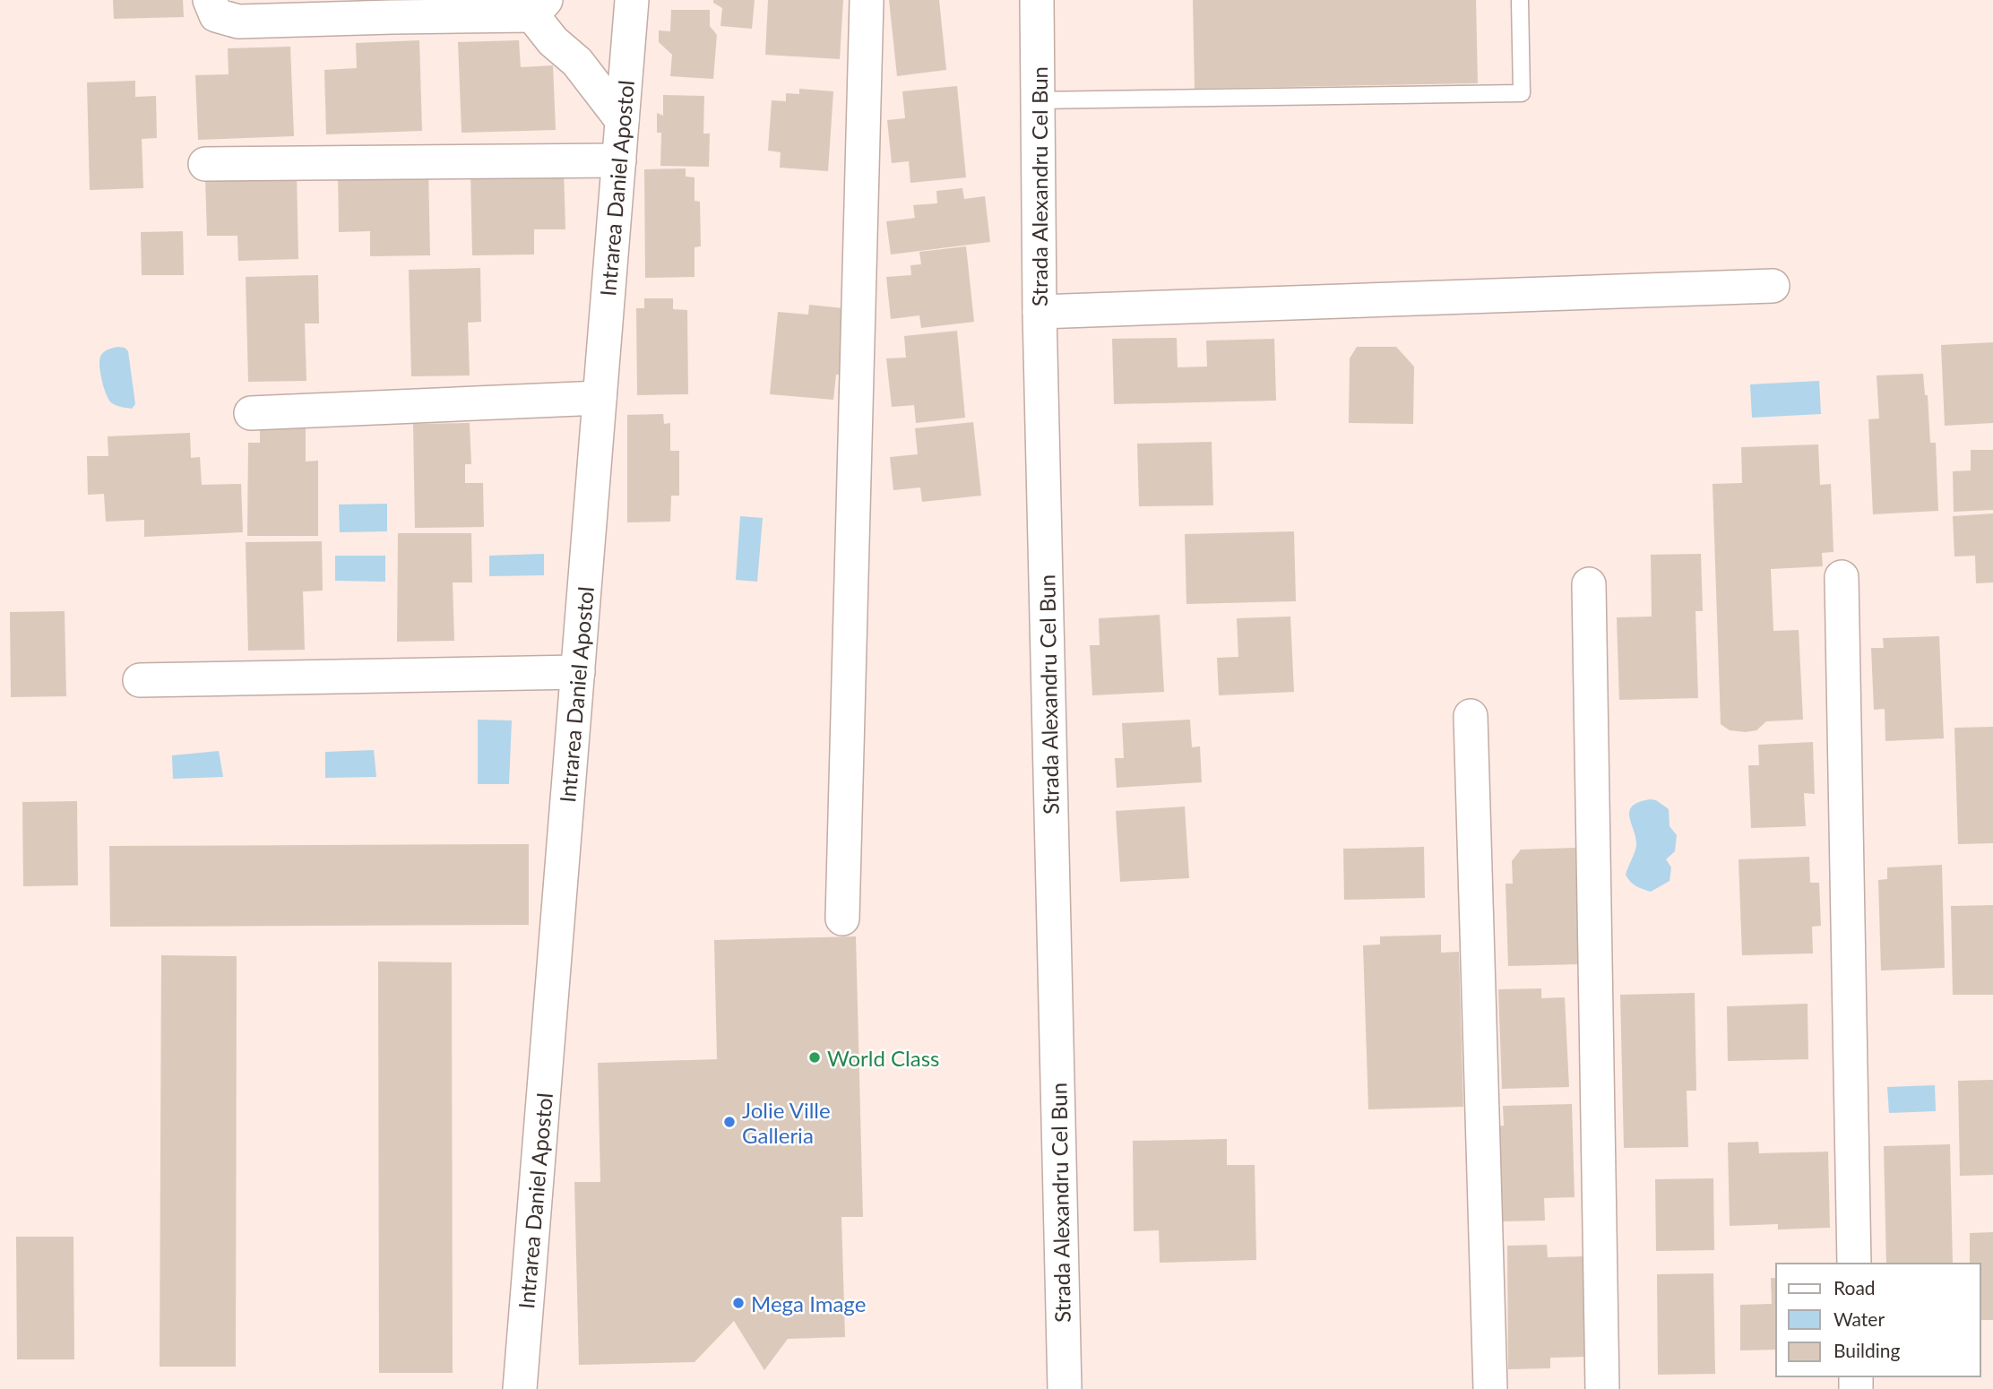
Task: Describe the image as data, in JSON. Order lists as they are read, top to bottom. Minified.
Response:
{"streets":{"street":["Strada Alexandru Cel Bun","Intrarea Daniel Apostol"]},"places":["World Class","Jolie Ville Galleria","Mega Image"],"legend":["Road","Water","Building"]}
